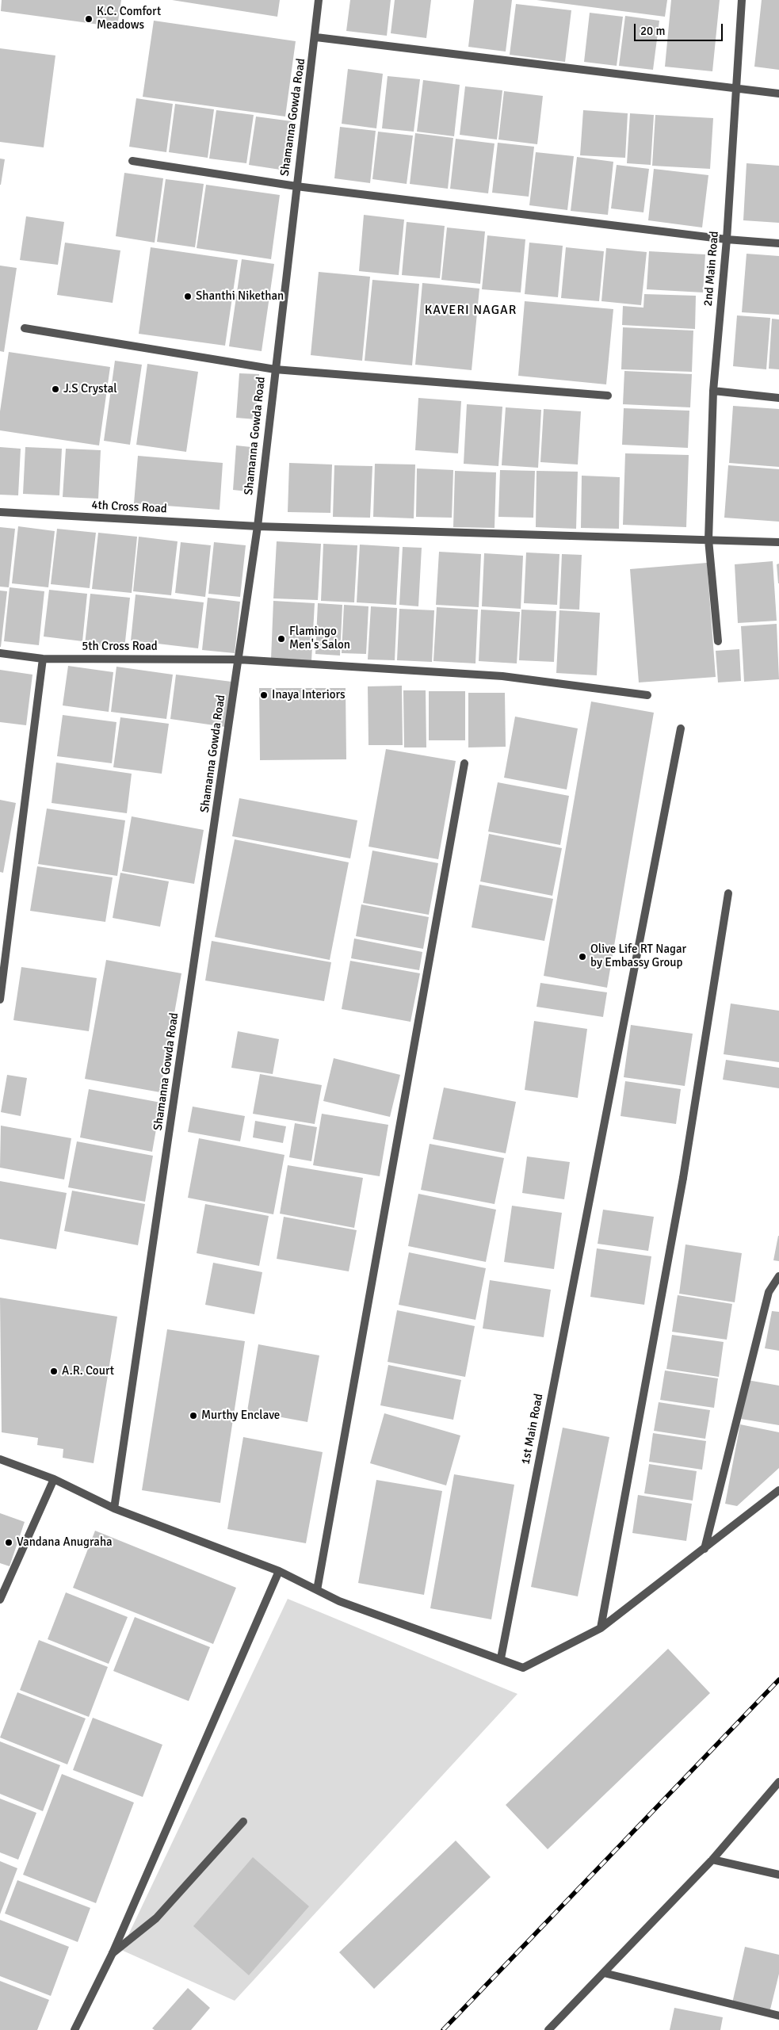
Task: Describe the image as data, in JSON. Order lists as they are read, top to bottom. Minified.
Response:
{"streets":{"street":["Shamanna Gowda Road","2nd Main Road","4th Cross Road","5th Cross Road","1st Main Road"]},"crossings":[["Shamanna Gowda Road","4th Cross Road"],["Shamanna Gowda Road","5th Cross Road"],["2nd Main Road","4th Cross Road"]],"districts":["KAVERI NAGAR"],"places":["K.C. Comfort Meadows","Shanthi Nikethan","J.S Crystal","Flamingo Men's Salon","Inaya Interiors","Olive Life RT Nagar by Embassy Group","A.R. Court","Murthy Enclave","Vandana Anugraha"],"scale_bar":"20 m"}
